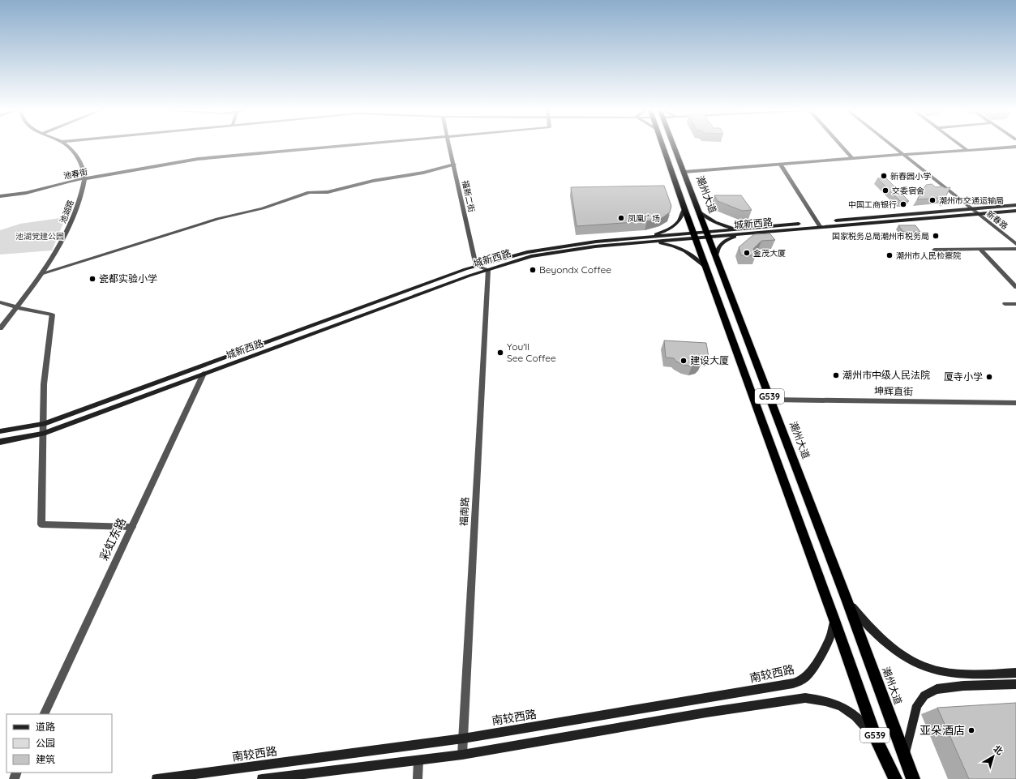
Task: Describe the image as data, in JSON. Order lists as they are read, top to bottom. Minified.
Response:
{"streets":{"highway":["潮州大道","G539"],"main road":["城新西路","南较西路"],"street":["池春街","福新二街","池湖路","新春路","坤辉直街","福南路","彩虹东路"]},"crossings":[["池春街","池湖路"],["潮州大道","城新西路"],["潮州大道","坤辉直街"],["福新二街","城新西路"],["新春路","城新西路"],["城新西路","G539"],["城新西路","福南路"],["城新西路","彩虹东路"],["G539","南较西路"],["福南路","南较西路"]],"parks":["池湖党建公园"],"places":["新春园小学","交委宿舍","潮州市交通运输局","中国工商银行","凤凰广场","国家税务总局潮州市税务局","金茂大厦","潮州市人民检察院","Beyondx Coffee","瓷都实验小学","You'll See Coffee","建设大厦","潮州市中级人民法院","厦寺小学","亚朵酒店"],"legend":["道路","公园","建筑"],"north":"top right"}
